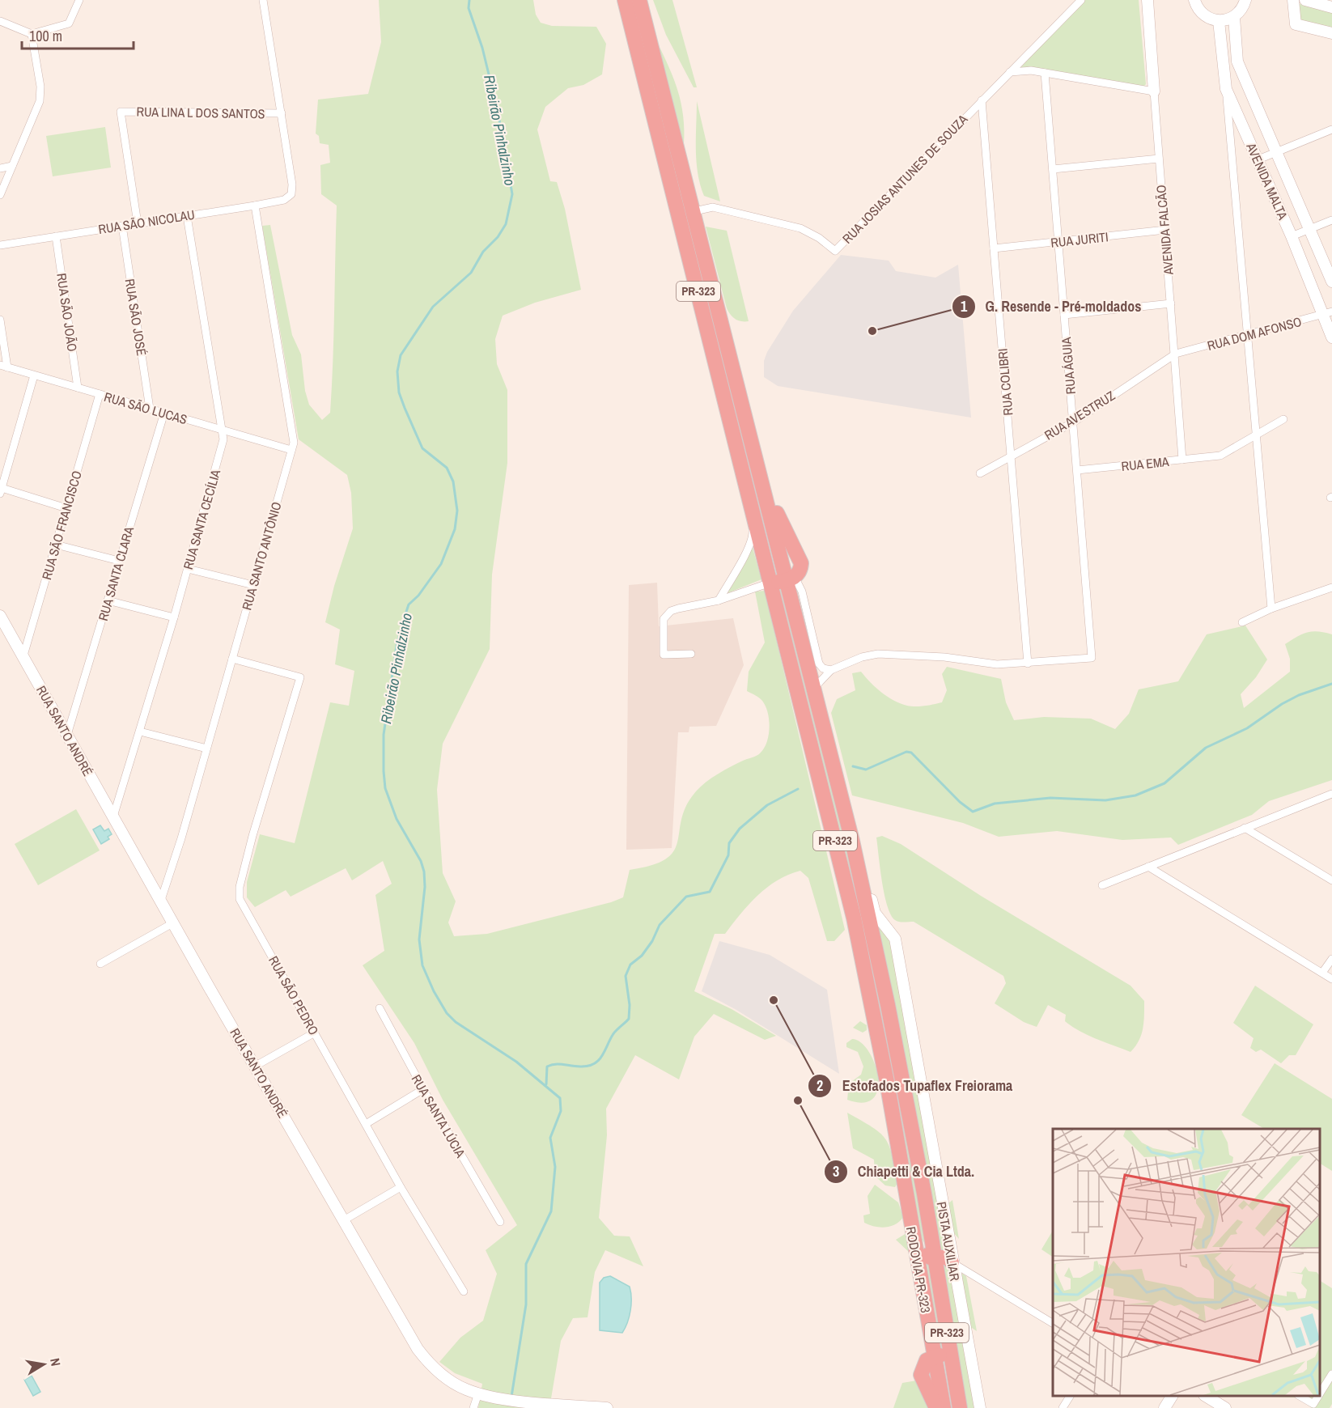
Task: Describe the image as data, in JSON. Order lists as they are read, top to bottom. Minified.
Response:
{"streets":{"highway":["PR-323","RODOVIA PR-323"],"street":["RUA LINA L DOS SANTOS","RUA JOSIAS ANTUNES DE SOUZA","AVENIDA MALTA","RUA SÃO NICOLAU","AVENIDA FALCÃO","RUA JURITI","RUA SÃO JOÃO","RUA SÃO JOSÉ","RUA DOM AFONSO","RUA ÁGUIA","RUA COLIBRI","RUA SÃO LUCAS","RUA AVESTRUZ","RUA EMA","RUA SANTA CECÍLIA","RUA SÃO FRANCISCO","RUA SANTO ANTÔNIO","RUA SANTA CLARA","RUA SANTO ANDRÉ","RUA SÃO PEDRO","RUA SANTA LÚCIA","PISTA AUXILIAR"]},"crossings":[["RUA LINA L DOS SANTOS","RUA SÃO NICOLAU"],["RUA JOSIAS ANTUNES DE SOUZA","PR-323"],["RUA JOSIAS ANTUNES DE SOUZA","RUA COLIBRI"],["AVENIDA MALTA","RUA DOM AFONSO"],["RUA SÃO NICOLAU","RUA SÃO JOÃO"],["RUA SÃO NICOLAU","RUA SÃO JOSÉ"],["RUA SÃO NICOLAU","RUA SANTA CECÍLIA"],["RUA SÃO NICOLAU","RUA SANTO ANTÔNIO"],["AVENIDA FALCÃO","RUA JURITI"],["AVENIDA FALCÃO","RUA DOM AFONSO"],["AVENIDA FALCÃO","RUA AVESTRUZ"],["AVENIDA FALCÃO","RUA EMA"],["RUA JURITI","RUA ÁGUIA"],["RUA JURITI","RUA COLIBRI"],["PR-323","PISTA AUXILIAR"],["PR-323","RODOVIA PR-323"],["RUA SÃO JOÃO","RUA SÃO LUCAS"],["RUA SÃO JOSÉ","RUA SÃO LUCAS"],["RUA DOM AFONSO","RUA AVESTRUZ"],["RUA ÁGUIA","RUA COLIBRI"],["RUA ÁGUIA","RUA AVESTRUZ"],["RUA ÁGUIA","RUA EMA"],["RUA COLIBRI","RUA AVESTRUZ"],["RUA SÃO LUCAS","RUA SANTA CECÍLIA"],["RUA SÃO LUCAS","RUA SÃO FRANCISCO"],["RUA SÃO LUCAS","RUA SANTO ANTÔNIO"],["RUA SÃO LUCAS","RUA SANTA CLARA"],["RUA SANTA CECÍLIA","RUA SANTO ANDRÉ"],["RUA SÃO FRANCISCO","RUA SANTO ANDRÉ"],["RUA SANTO ANTÔNIO","RUA SANTO ANDRÉ"],["RUA SANTO ANTÔNIO","RUA SÃO PEDRO"],["RUA SANTA CLARA","RUA SANTO ANDRÉ"],["PISTA AUXILIAR","RODOVIA PR-323"]],"water":["Ribeirão Pinhalzinho"],"places":["G. Resende - Pré-moldados","Estofados Tupaflex Freiorama","Chiapetti & Cia Ltda."],"scale_bar":"100 m","north":"right"}
